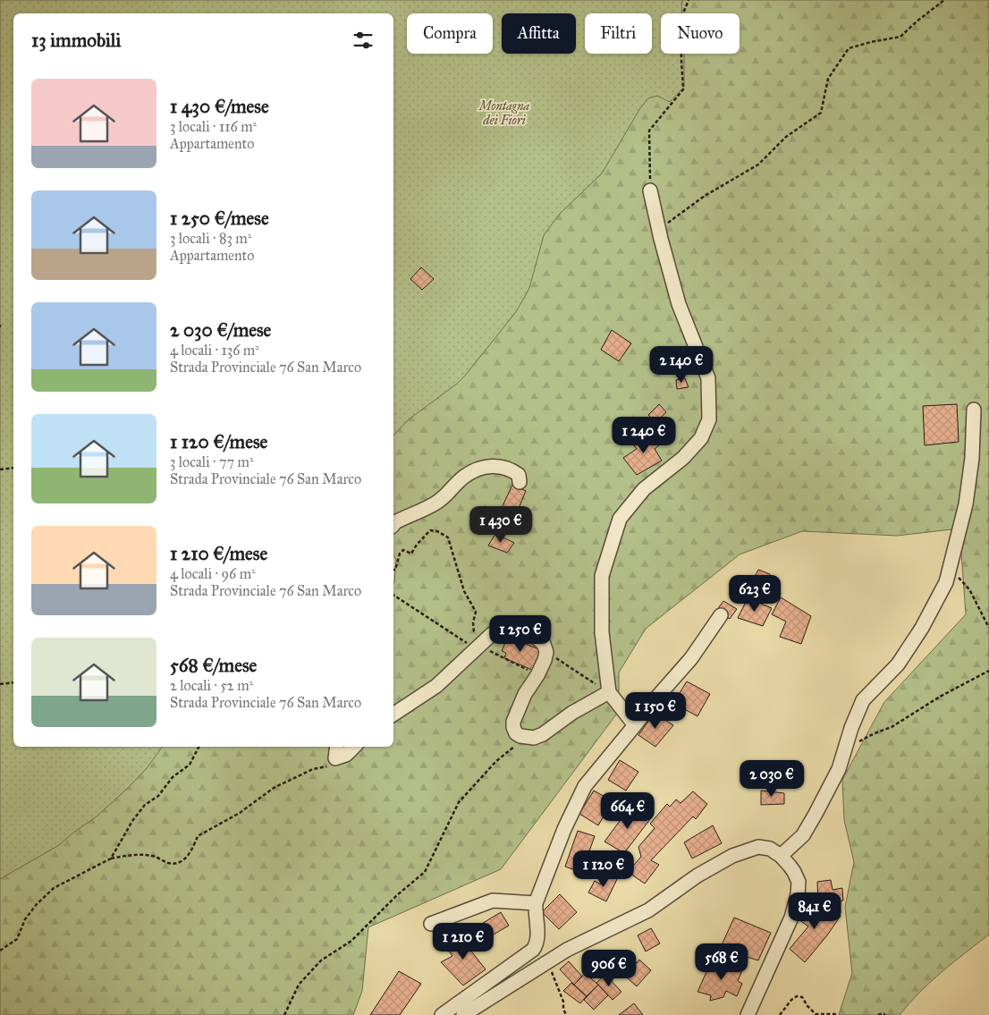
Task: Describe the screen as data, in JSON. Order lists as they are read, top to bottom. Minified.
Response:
{"parks":["Montagna dei Fiori"],"page":{"chip":["Compra","Affitta","Filtri","Nuovo"],"heading":"13 immobili","list":[{"name":"1 430 €/mese","note":"3 locali · 116 m² · Appartamento"},{"name":"1 250 €/mese","note":"3 locali · 83 m² · Appartamento"},{"name":"2 030 €/mese","note":"4 locali · 136 m² · Strada Provinciale 76 San Marco"},{"name":"1 120 €/mese","note":"3 locali · 77 m² · Strada Provinciale 76 San Marco"},{"name":"1 210 €/mese","note":"4 locali · 96 m² · Strada Provinciale 76 San Marco"},{"name":"568 €/mese","note":"2 locali · 52 m² · Strada Provinciale 76 San Marco"}],"price":["2 140 €","1 240 €","1 430 €","623 €","1 250 €","1 150 €","2 030 €","664 €","1 120 €","841 €","1 210 €","568 €","906 €"]}}
